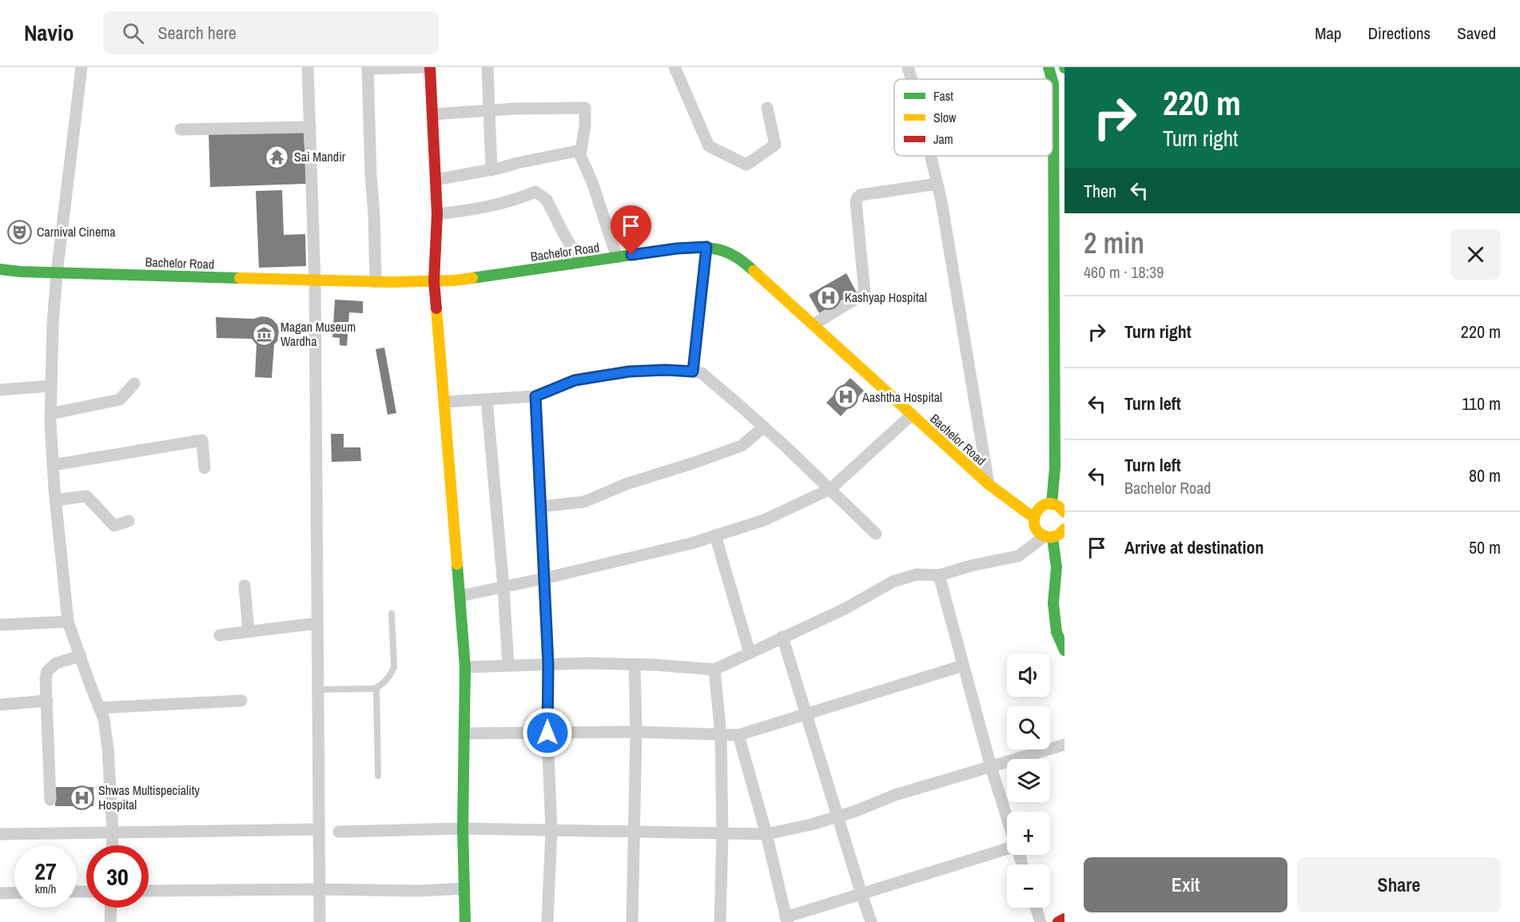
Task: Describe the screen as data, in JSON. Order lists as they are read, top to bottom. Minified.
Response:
{"streets":{"main road":["Bachelor Road"]},"places":{"temple":["Sai Mandir"],"theatre":["Carnival Cinema"],"hospital":["Kashyap Hospital","Aashtha Hospital","Shwas Multispeciality Hospital"],"museum":["Magan Museum Wardha"]},"legend":["Fast","Slow","Jam"],"page":{"header":"Navio","search":"Search here","nav":["Map","Directions","Saved"],"turn":["220 m","Turn right"],"then":"Then","heading":["2 min","460 m · 18:39"],"list":[{"name":"Turn right","value":"220 m"},{"name":"Turn left","value":"110 m"},{"name":"Turn left","note":"Bachelor Road","value":"80 m"},{"name":"Arrive at destination","value":"50 m"}],"map_buttons":["+","−"],"speed":"27 km/h","limit":"30","buttons":["Exit","Share"]}}
